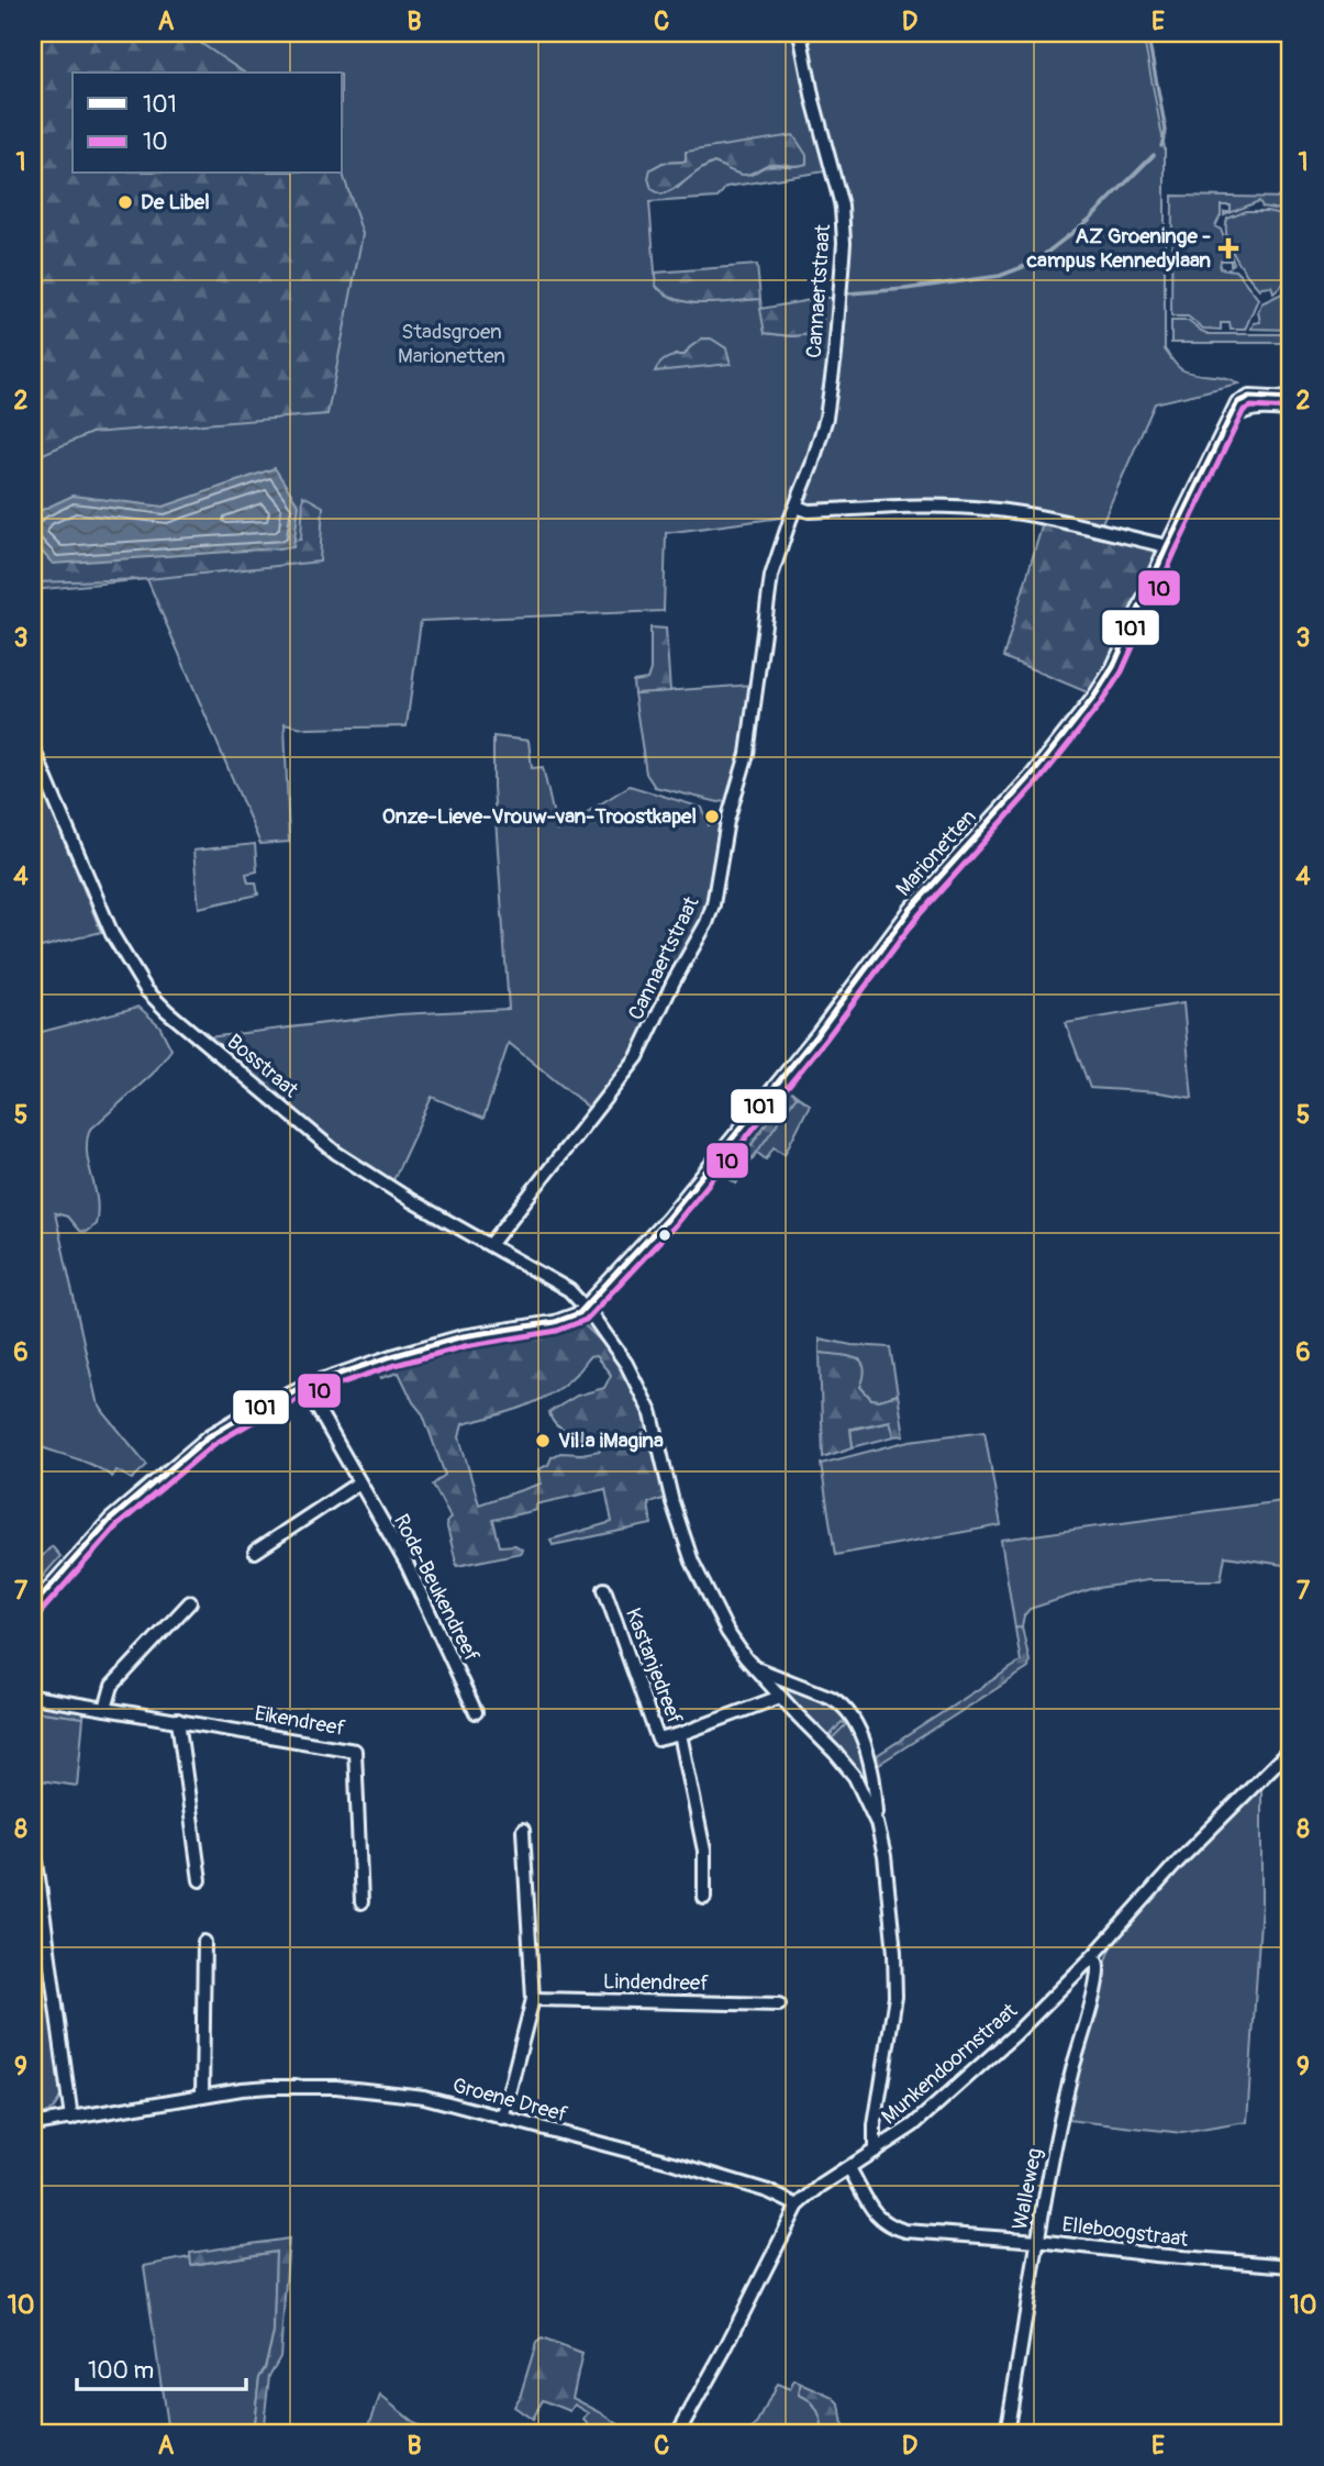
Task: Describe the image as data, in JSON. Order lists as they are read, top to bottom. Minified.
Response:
{"streets":{"street":["Cannaertstraat","Marionetten","Bosstraat","Rode-Beukendreef","Kastanjedreef","Eikendreef","Lindendreef","Munkendoornstraat","Groene Dreef","Walleweg","Elleboogstraat"]},"crossings":[["Cannaertstraat","Bosstraat"],["Marionetten","Bosstraat"],["Bosstraat","Kastanjedreef"],["Munkendoornstraat","Groene Dreef"],["Munkendoornstraat","Walleweg"],["Munkendoornstraat","Elleboogstraat"],["Walleweg","Elleboogstraat"]],"parks":["Stadsgroen Marionetten"],"places":{"other":["De Libel","Onze-Lieve-Vrouw-van-Troostkapel","Vil!a iMagina"],"health":["AZ Groeninge - campus Kennedylaan"]},"lines":["transit line 101","transit line 10"],"legend":["101","10"],"scale_bar":"100 m","grid":{"columns":["A","B","C","D","E"],"rows":["1","2","3","4","5","6","7","8","9","10"]}}
